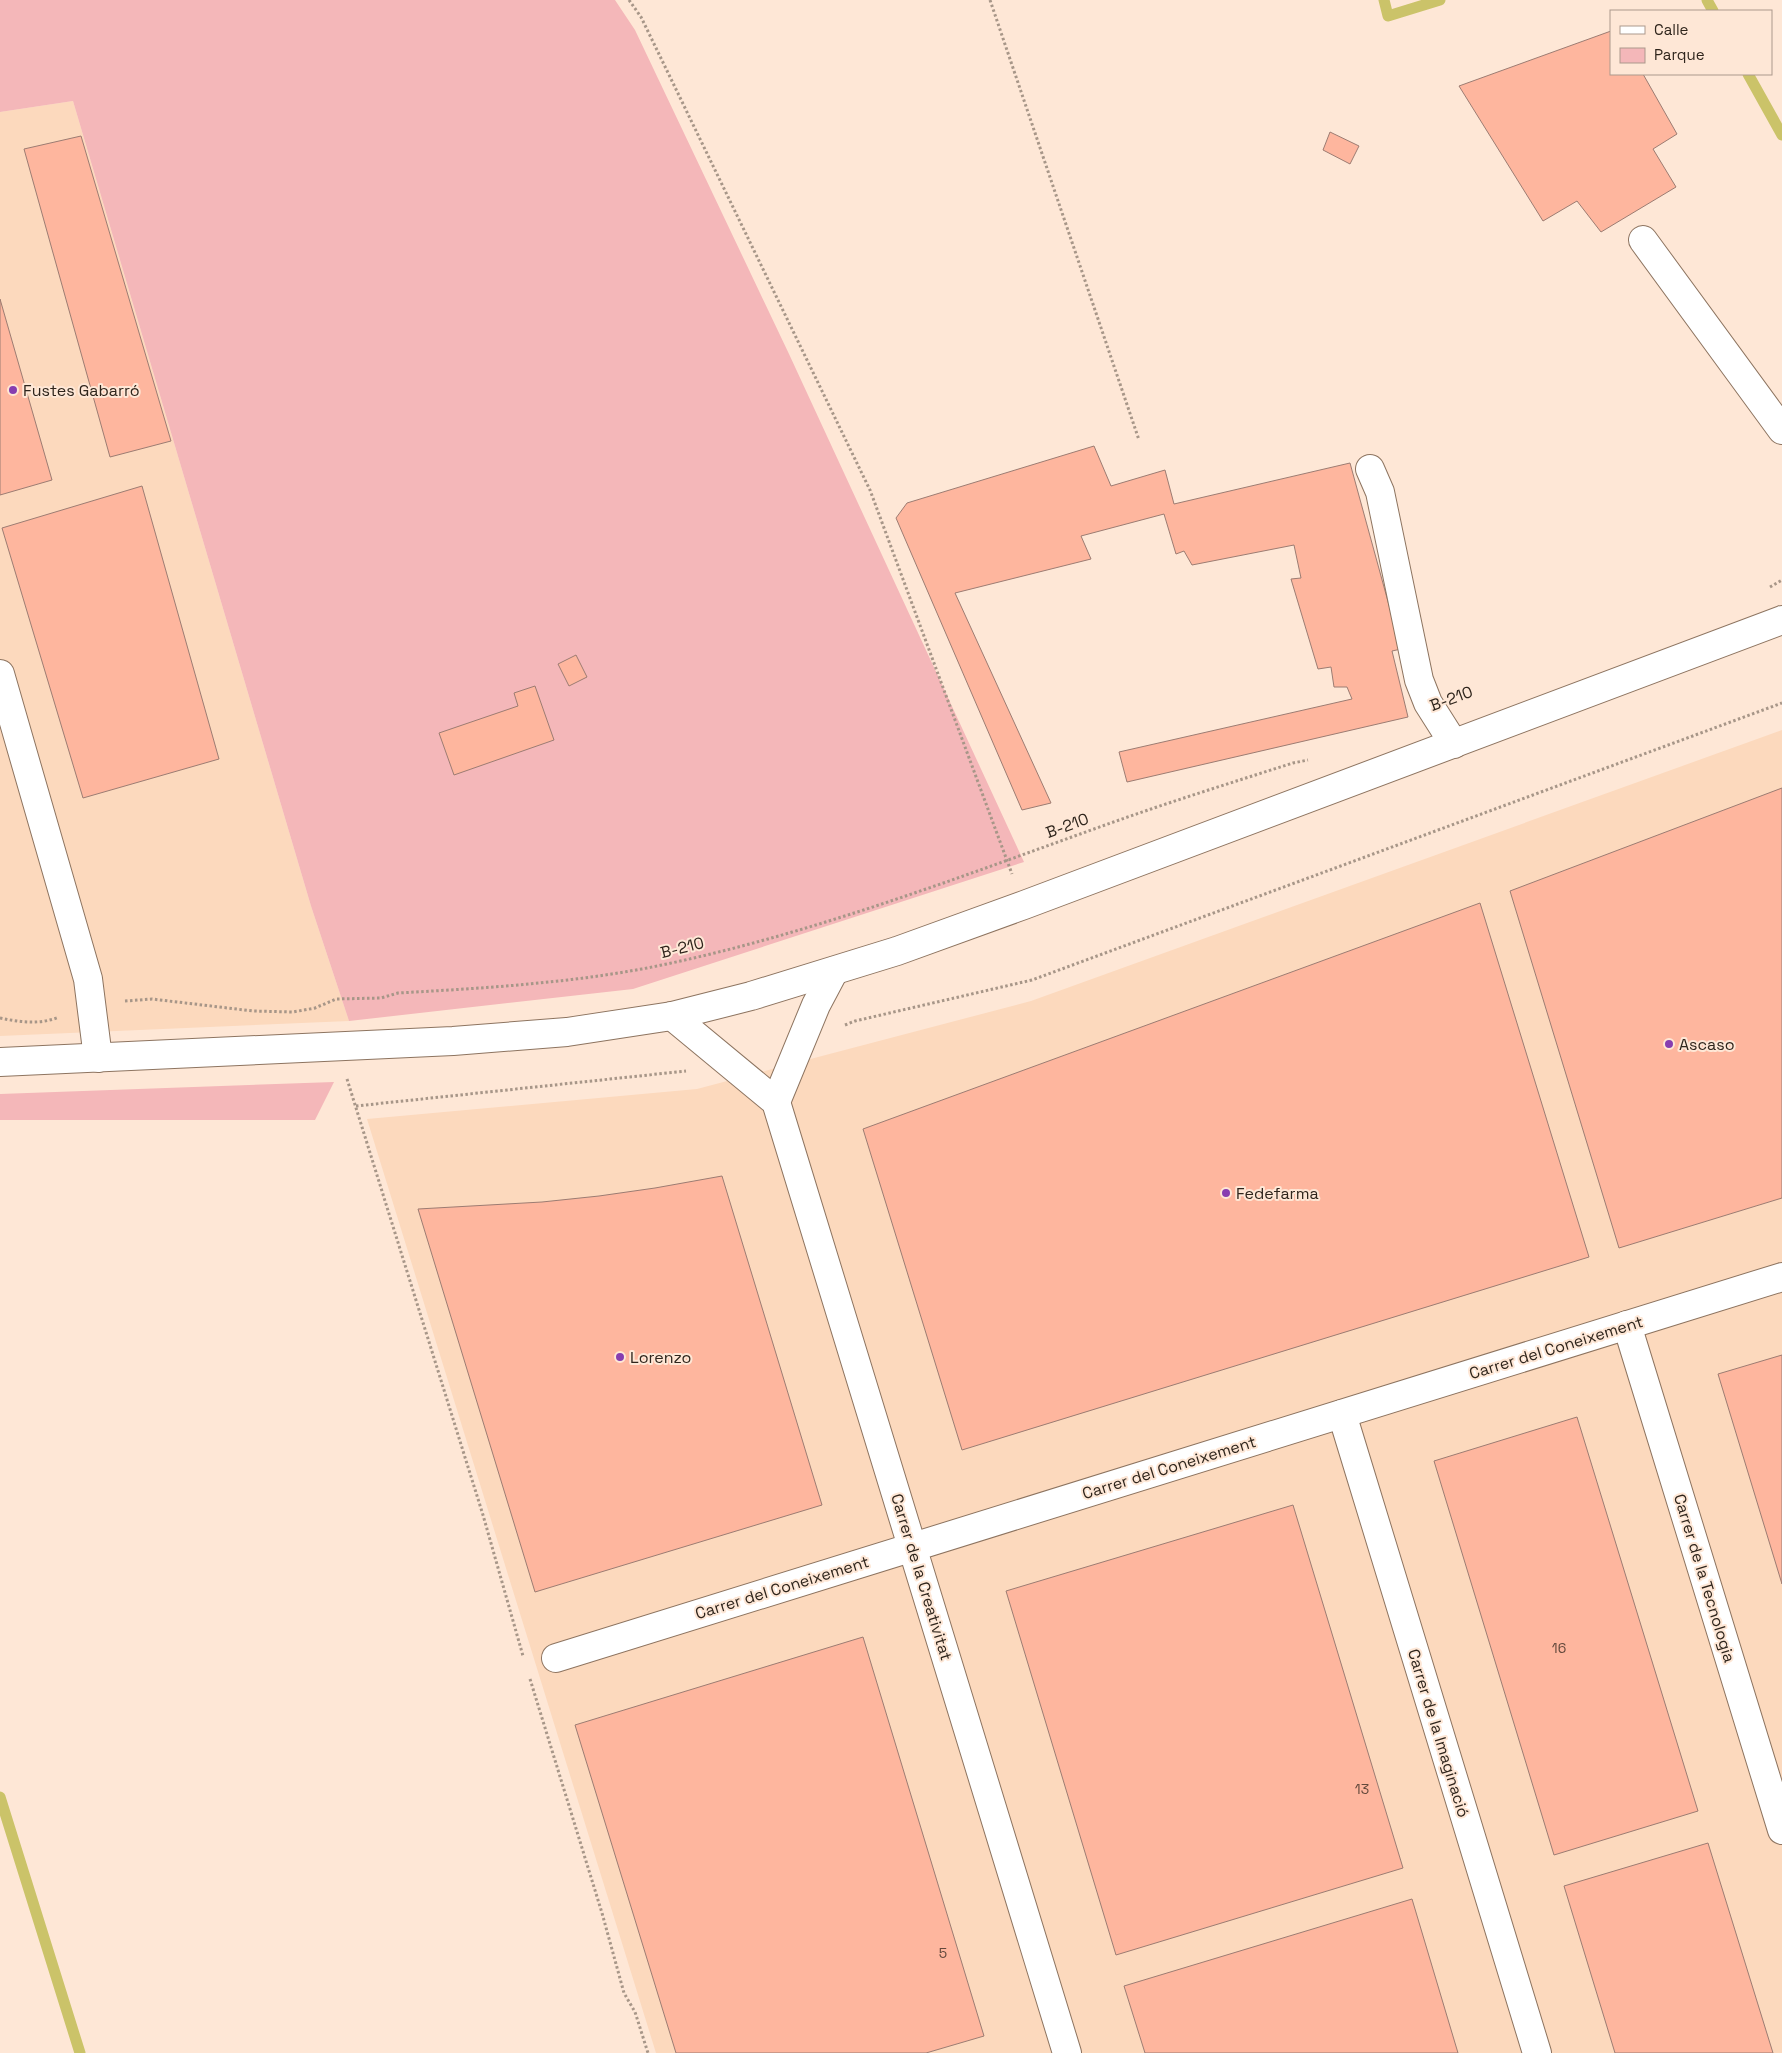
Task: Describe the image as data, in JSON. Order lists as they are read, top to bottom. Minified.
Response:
{"streets":{"street":["Carrer del Coneixement","Carrer de la Creativitat","Carrer de la Tecnologia","Carrer de la Imaginació"],"path":["B-210"]},"crossings":[["Carrer del Coneixement","Carrer de la Creativitat"],["Carrer del Coneixement","Carrer de la Tecnologia"],["Carrer del Coneixement","Carrer de la Imaginació"]],"places":["Fustes Gabarró","Ascaso","Fedefarma","Lorenzo"],"house_numbers":["16","13","5"],"legend":["Calle","Parque"]}
